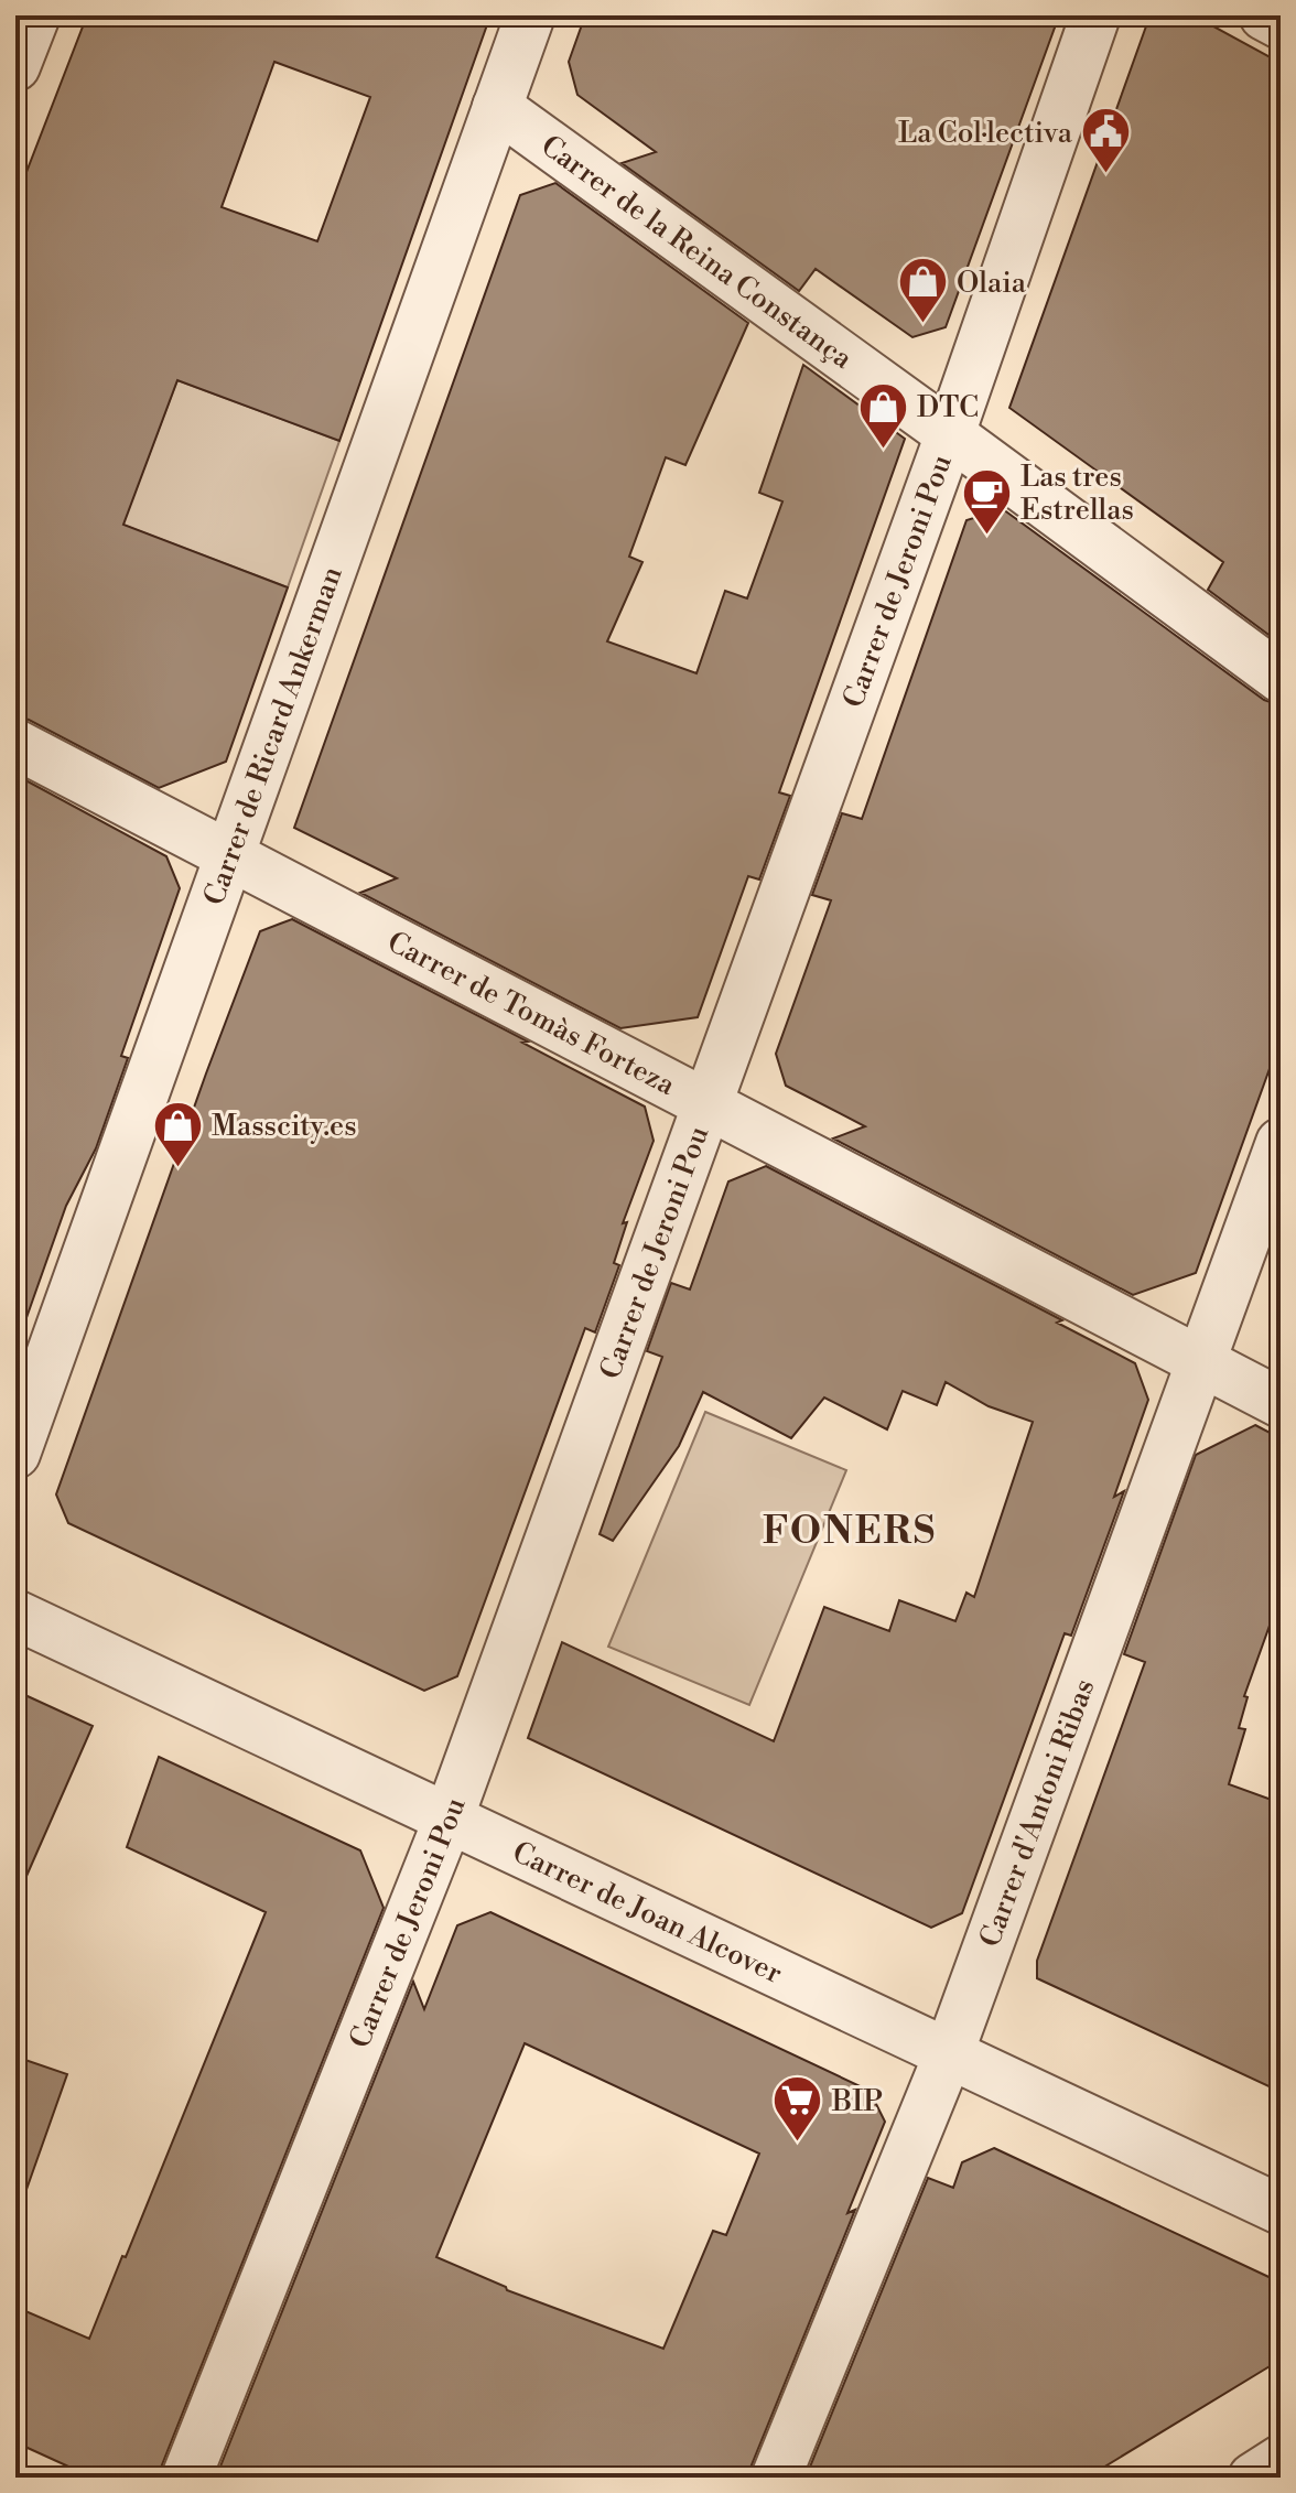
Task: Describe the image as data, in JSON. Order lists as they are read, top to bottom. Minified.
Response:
{"streets":{"street":["Carrer de la Reina Constança","Carrer de Jeroni Pou","Carrer de Ricard Ankerman","Carrer de Tomàs Forteza","Carrer d'Antoni Ribas","Carrer de Joan Alcover"]},"crossings":[["Carrer de la Reina Constança","Carrer de Jeroni Pou"],["Carrer de la Reina Constança","Carrer de Ricard Ankerman"],["Carrer de Jeroni Pou","Carrer de Tomàs Forteza"],["Carrer de Jeroni Pou","Carrer de Joan Alcover"],["Carrer de Ricard Ankerman","Carrer de Tomàs Forteza"],["Carrer de Tomàs Forteza","Carrer d'Antoni Ribas"],["Carrer d'Antoni Ribas","Carrer de Joan Alcover"]],"districts":["FONERS"],"places":{"public building":["La Col·lectiva"],"shop":["Olaia","DTC","Masscity.es"],"cafe":["Las tres Estrellas"],"supermarket":["BIP"]}}
